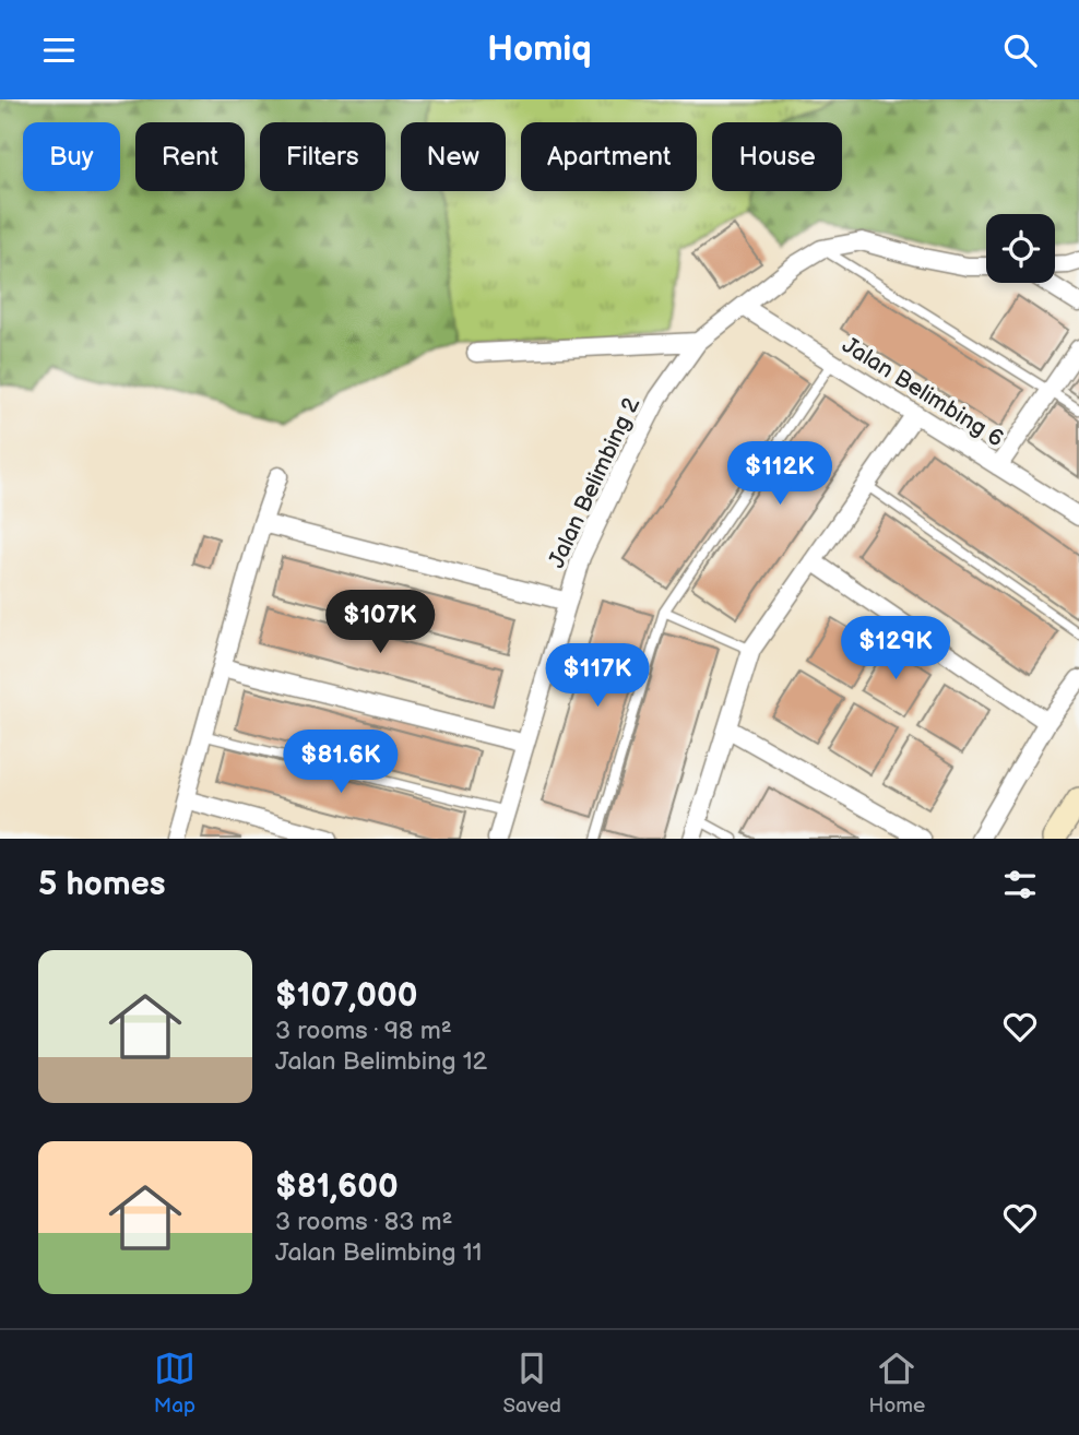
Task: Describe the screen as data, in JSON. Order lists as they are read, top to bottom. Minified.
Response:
{"streets":{"street":["Jalan Belimbing 6","Jalan Belimbing 2"]},"crossings":[["Jalan Belimbing 6","Jalan Belimbing 2"]],"page":{"header":"Homiq","chip":["Buy","Rent","Filters","New","Apartment","House"],"price":["$112K","$107K","$129K","$117K","$81.6K"],"heading":"5 homes","list":[{"name":"$107,000","note":"3 rooms · 98 m² · Jalan Belimbing 12"},{"name":"$81,600","note":"3 rooms · 83 m² · Jalan Belimbing 11"}],"tabs":["Map","Saved","Home"]}}
